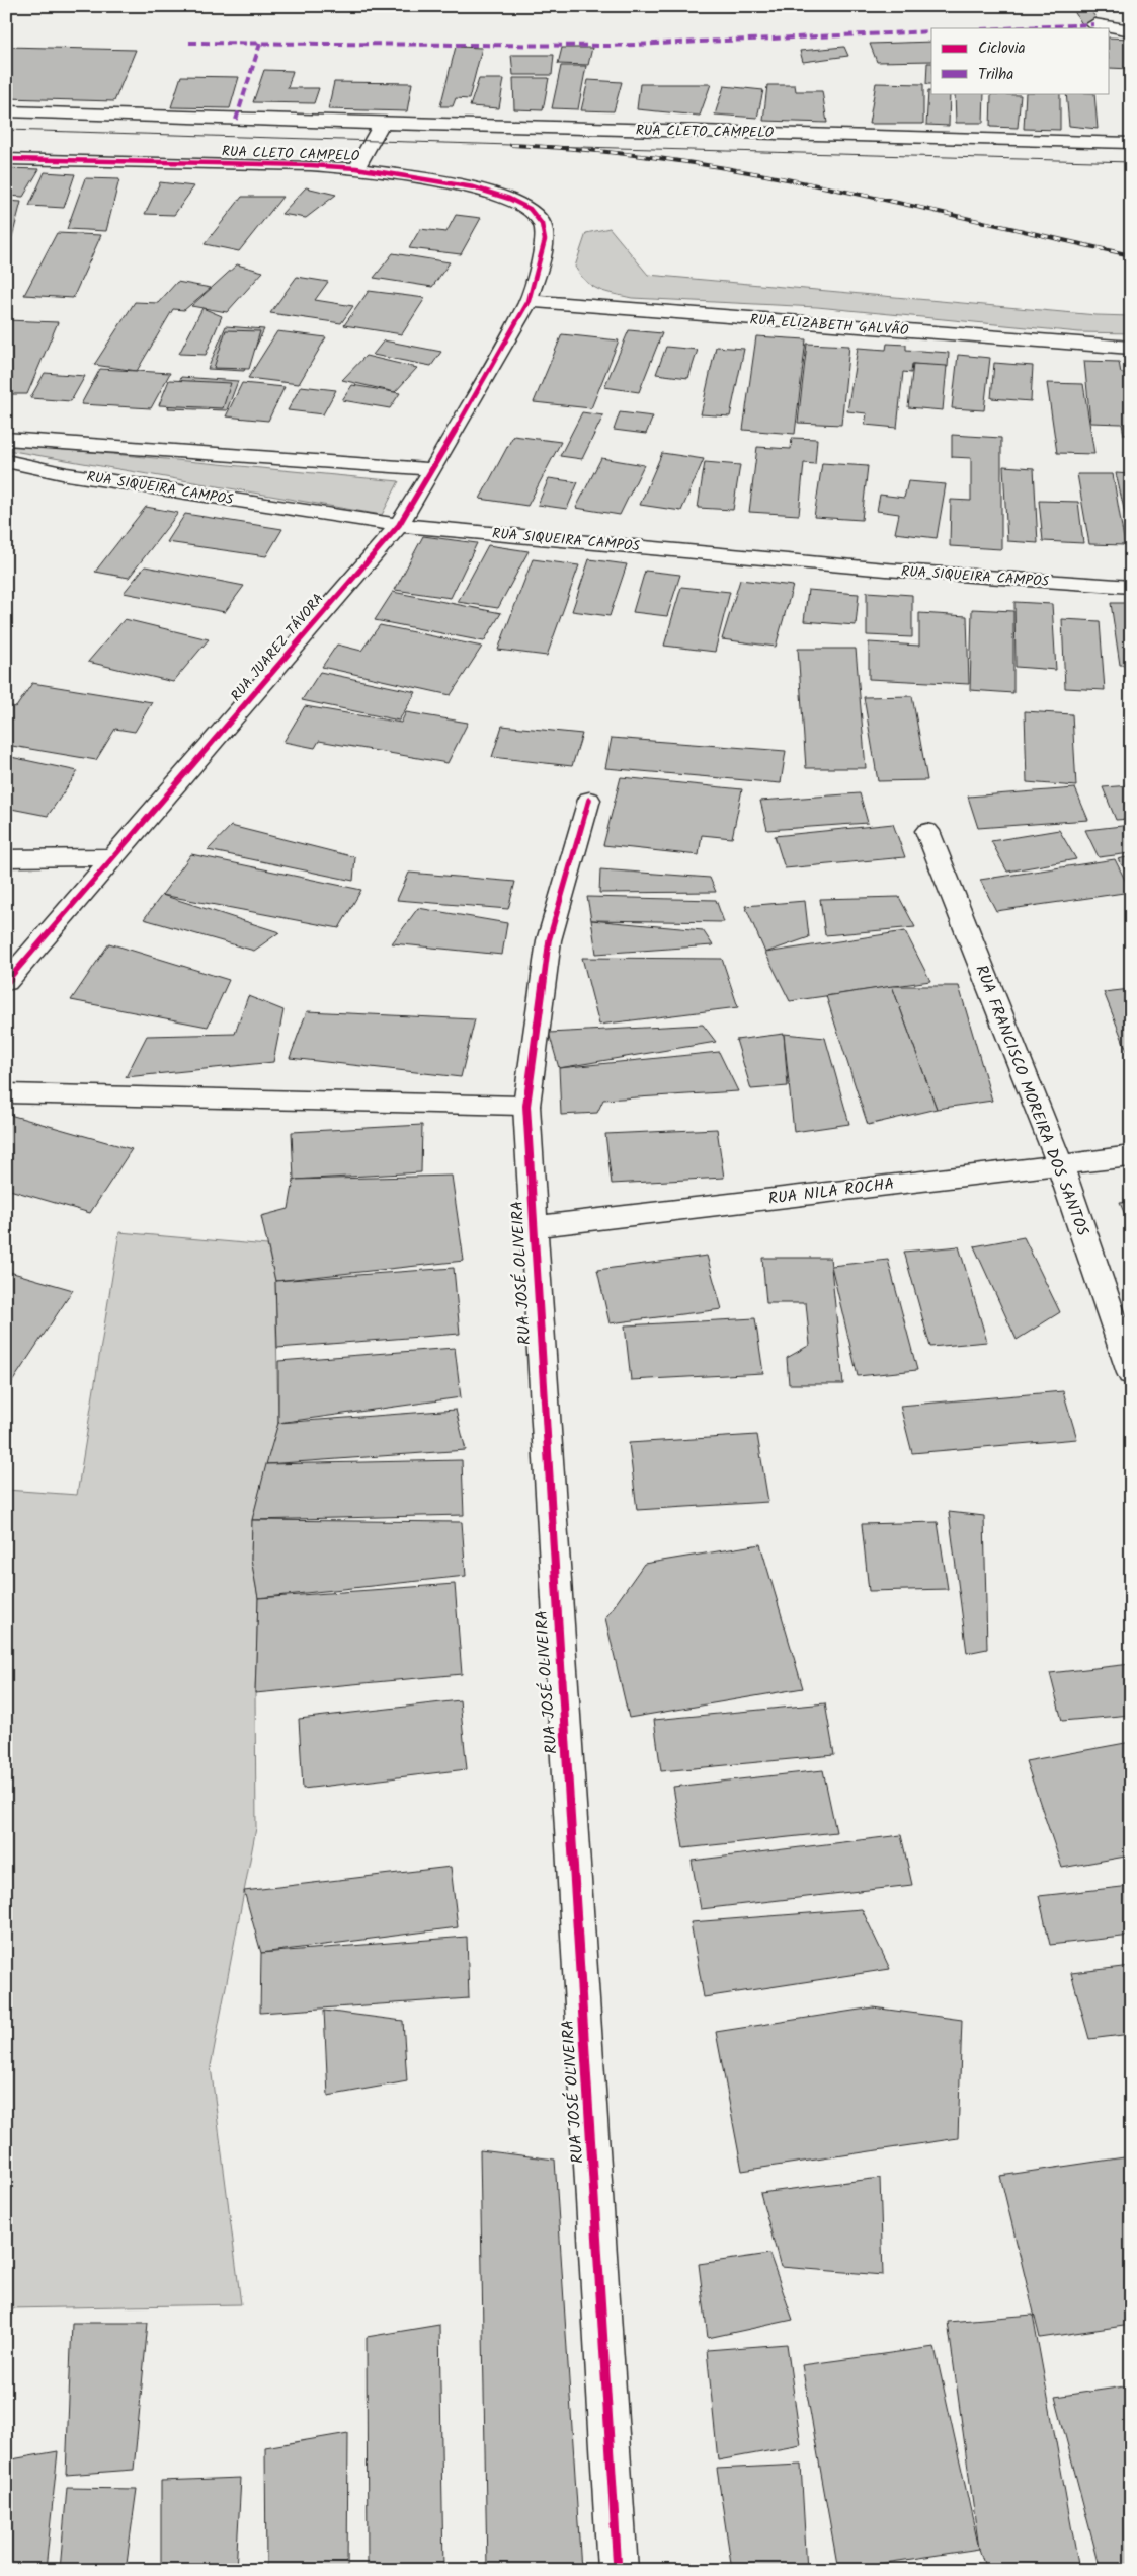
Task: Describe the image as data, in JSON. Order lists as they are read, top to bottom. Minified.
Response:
{"streets":{"street":["RUA CLETO CAMPELO","RUA ELIZABETH GALVÃO","RUA SIQUEIRA CAMPOS","RUA JUAREZ TÁVORA","RUA FRANCISCO MOREIRA DOS SANTOS","RUA NILA ROCHA","RUA JOSÉ OLIVEIRA"]},"crossings":[["RUA CLETO CAMPELO","RUA ELIZABETH GALVÃO"],["RUA CLETO CAMPELO","RUA JUAREZ TÁVORA"],["RUA ELIZABETH GALVÃO","RUA JUAREZ TÁVORA"],["RUA SIQUEIRA CAMPOS","RUA JUAREZ TÁVORA"],["RUA FRANCISCO MOREIRA DOS SANTOS","RUA NILA ROCHA"],["RUA NILA ROCHA","RUA JOSÉ OLIVEIRA"]],"legend":["Ciclovia","Trilha"]}
